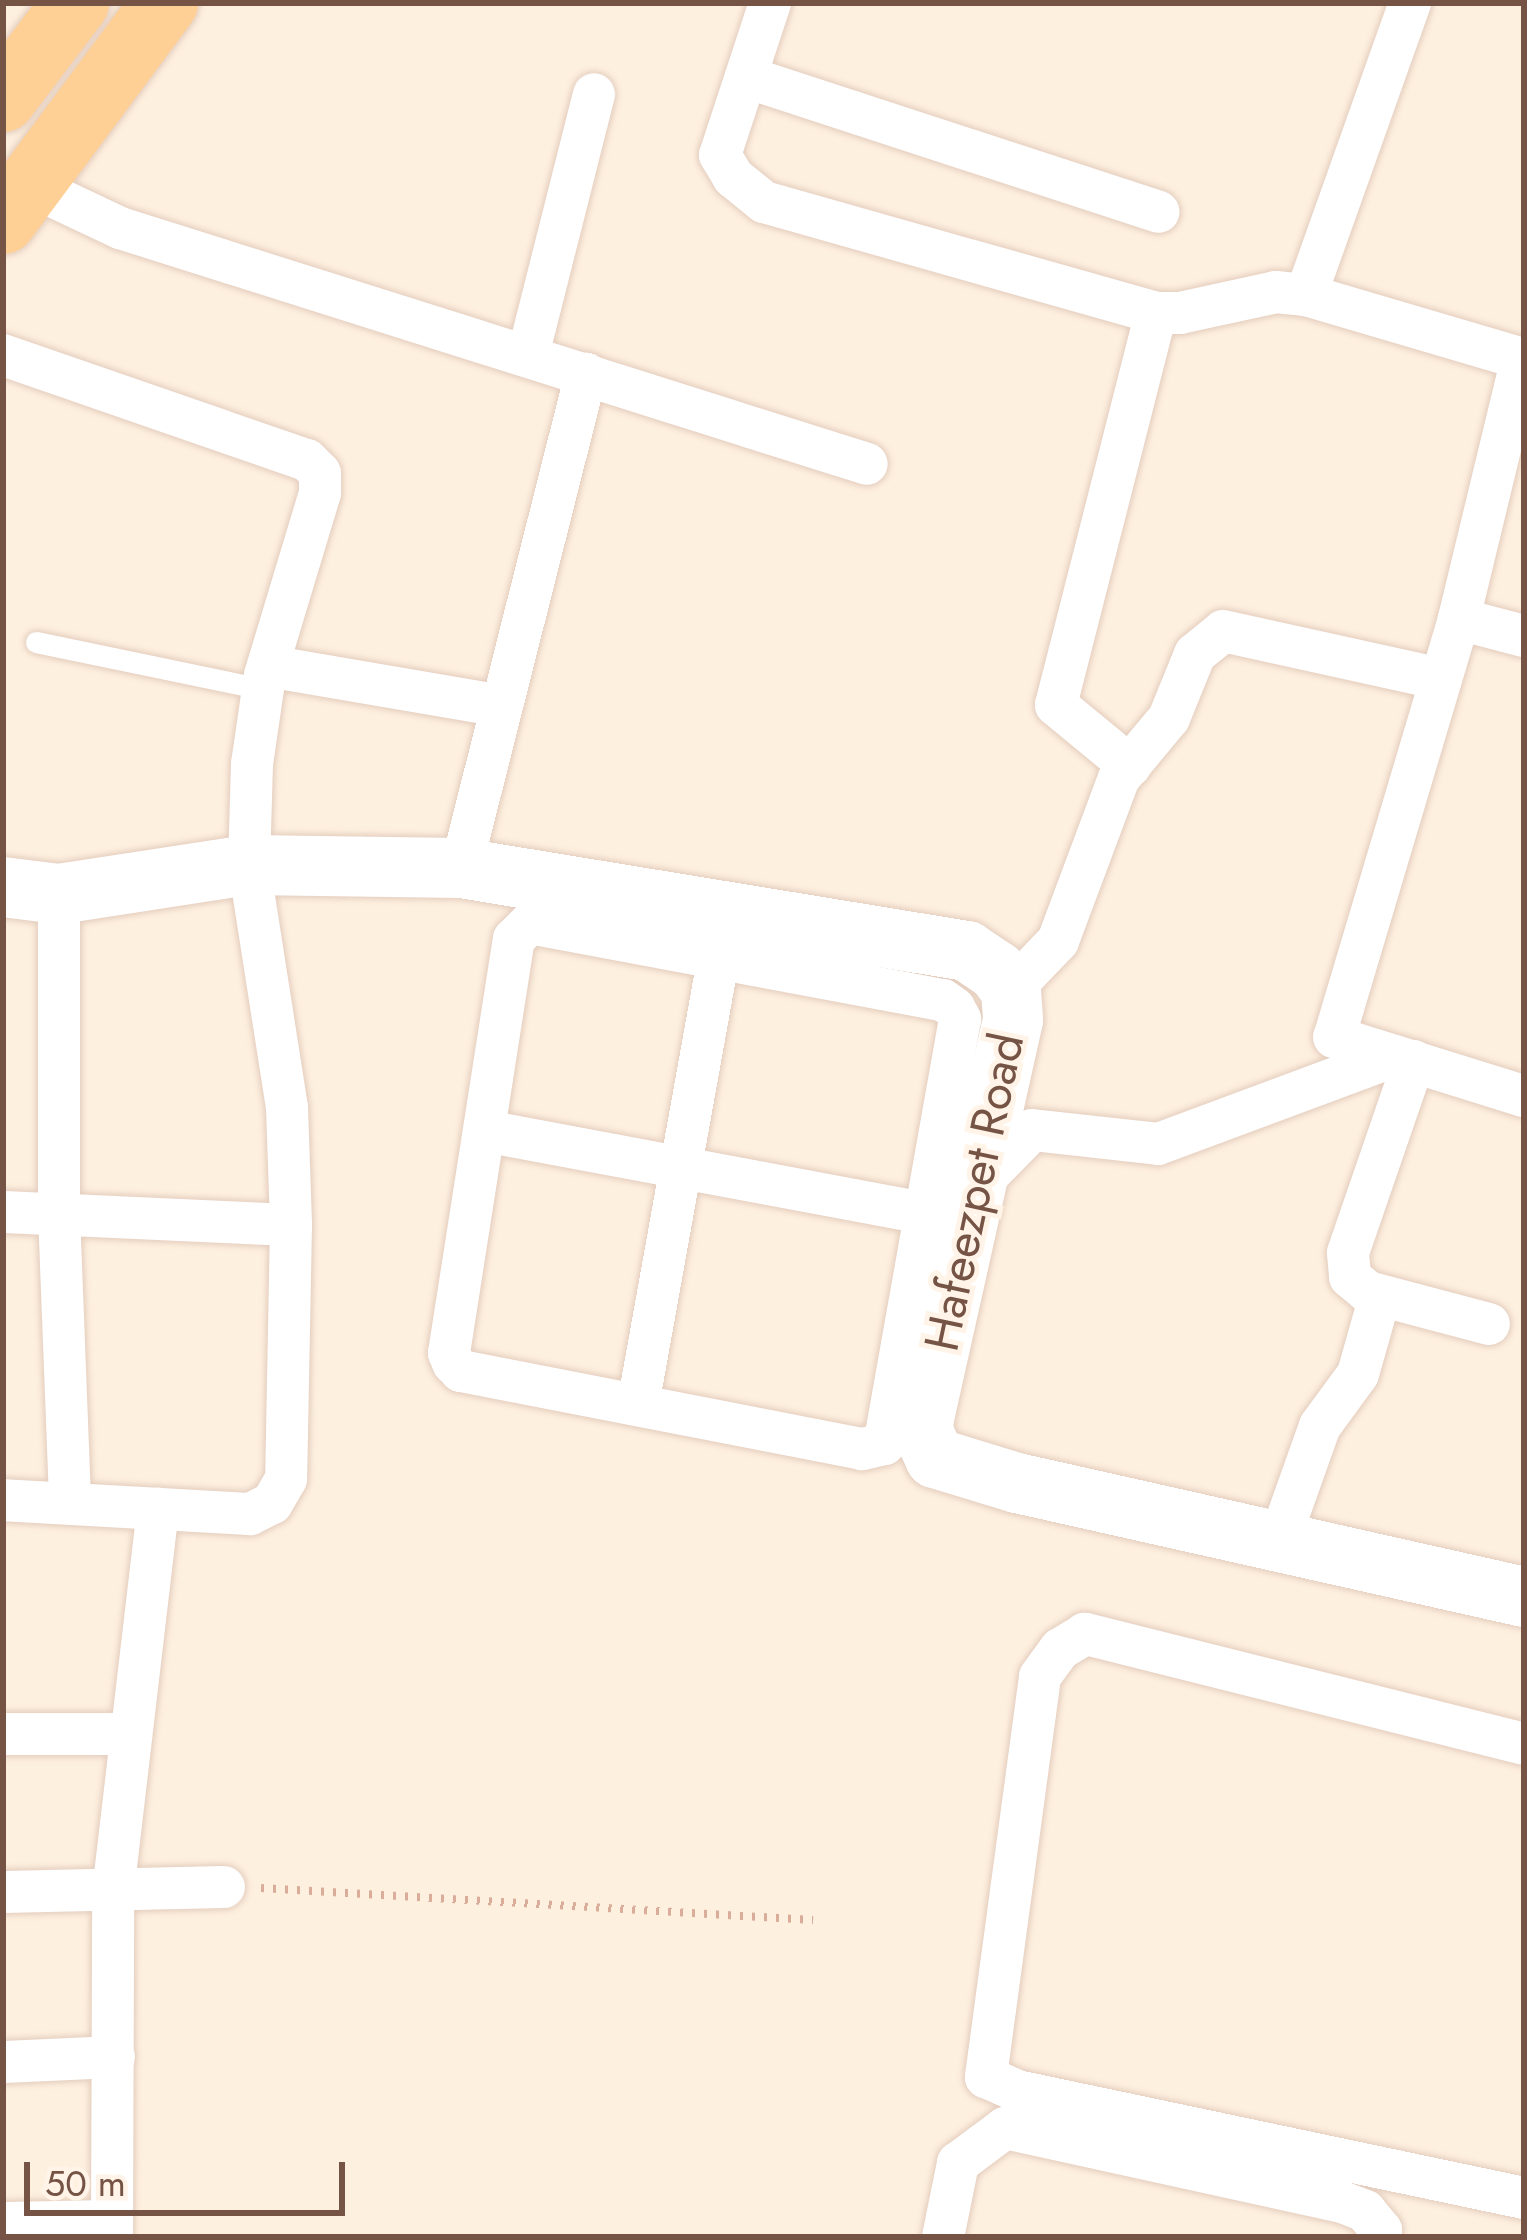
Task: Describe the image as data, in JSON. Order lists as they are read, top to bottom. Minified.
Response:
{"streets":{"street":["Hafeezpet Road"]},"scale_bar":"50 m"}
